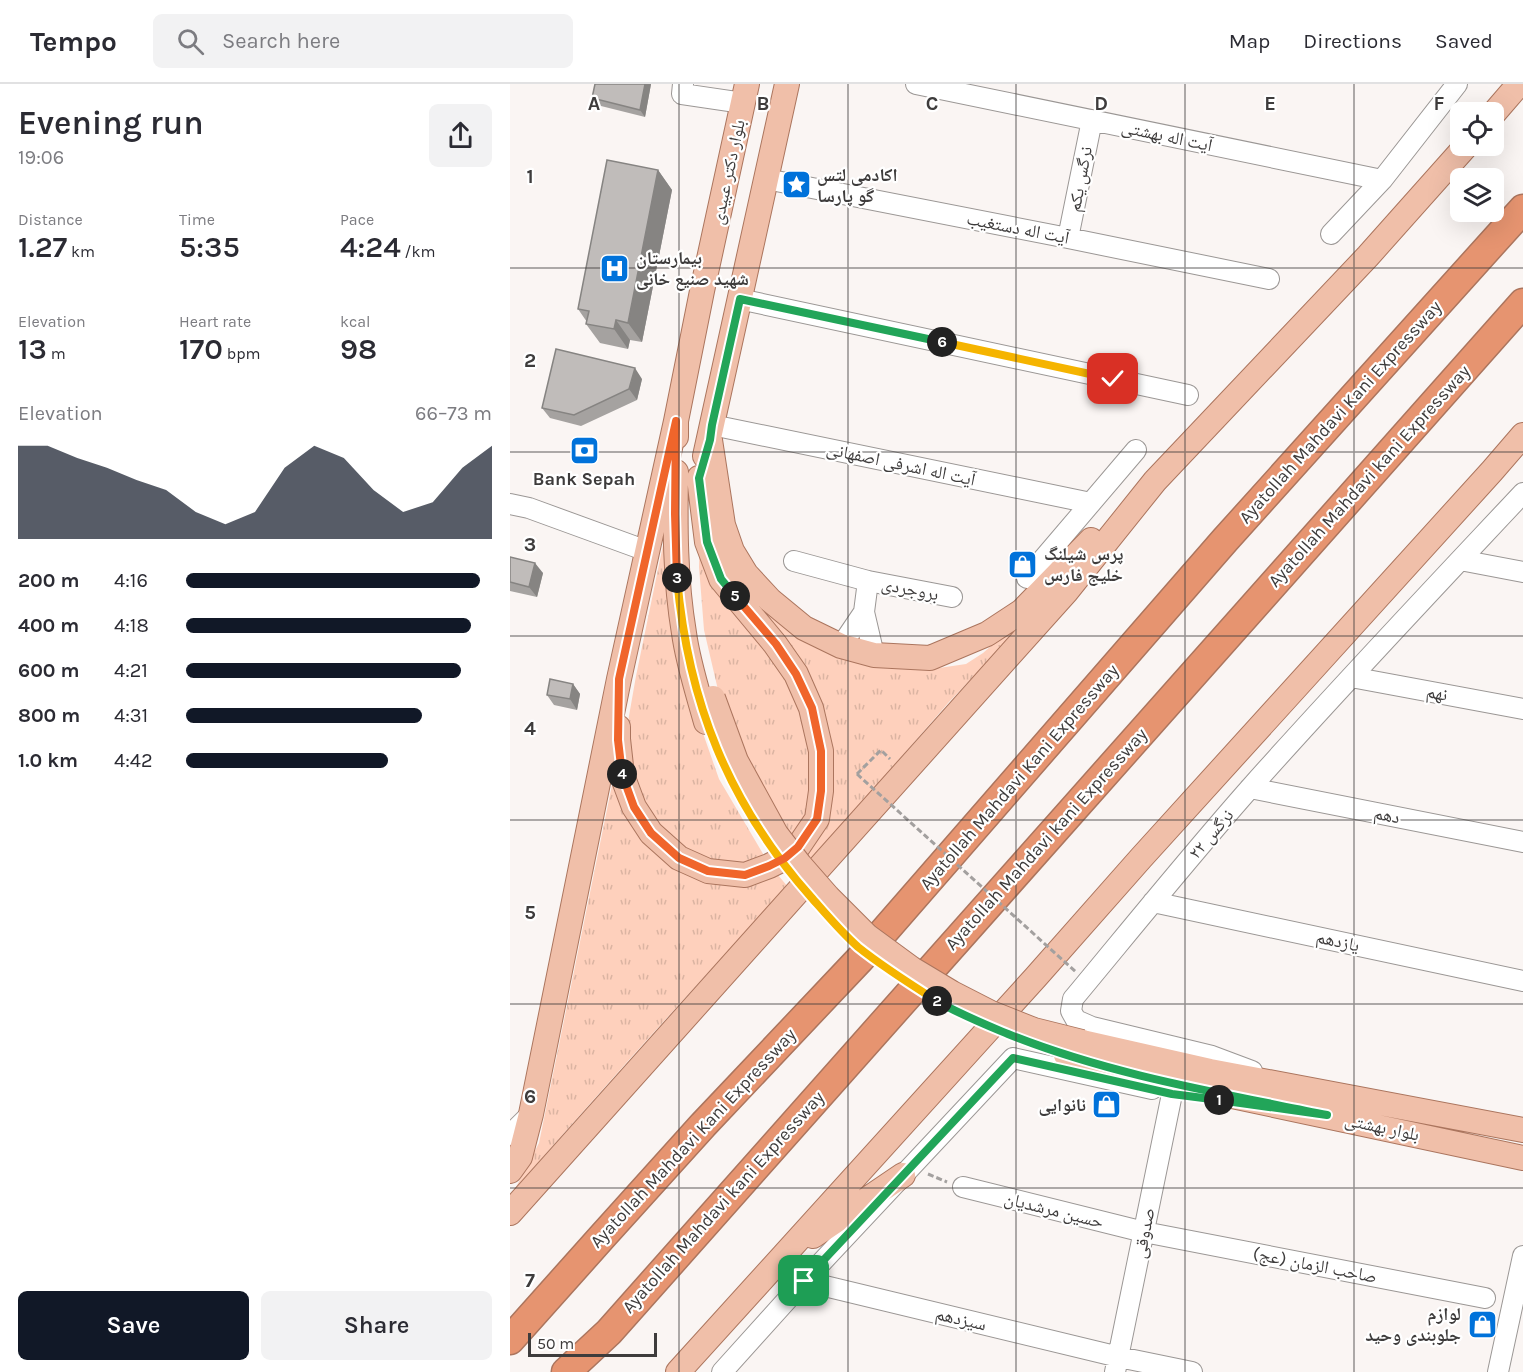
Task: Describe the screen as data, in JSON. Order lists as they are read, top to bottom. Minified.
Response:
{"streets":{"highway":["Ayatollah Mahdavi Kani Expressway","Ayatollah Mahdavi kani Expressway"],"main road":["بلوار دکتر عبیدی","بلوار بهشتی"],"street":["آیت اله بهشتی","نرگس یکم","آیت اله دستغیب","آیت اله اشرفی اصفهانی","بروجردی","نهم","دهم","نرگس ۲۲","یازدهم","حسین مرشدیان","صدوقی","صاحب الزمان (عج)","سیزدهم"]},"crossings":[["آیت اله بهشتی","نرگس یکم"],["بلوار دکتر عبیدی","بلوار بهشتی"],["نرگس یکم","آیت اله دستغیب"],["نهم","نرگس ۲۲"],["دهم","نرگس ۲۲"],["نرگس ۲۲","یازدهم"],["نرگس ۲۲","بلوار بهشتی"],["حسین مرشدیان","صدوقی"],["حسین مرشدیان","صاحب الزمان (عج)"],["صدوقی","صاحب الزمان (عج)"],["صدوقی","سیزدهم"]],"places":{"place":["اکادمی لتس گو پارسا"],"hospital":["بیمارستان شهید صنیع خانی"],"bank":["Bank Sepah"],"shop":["پرس شیلنگ خلیج فارس","نانوایی","لوازم جلوبندی وحید"]},"scale_bar":"50 m","page":{"header":"Tempo","search":"Search here","nav":["Map","Directions","Saved"],"heading":["Evening run","19:06"],"stats":[["Distance","1.27 km"],["Time","5:35"],["Pace","4:24 /km"],["Elevation","13 m"],["Heart rate","170 bpm"],["kcal","98"]],"pins":["6","3","5","4","2","1"],"chart":["Elevation","66–73 m"],"list":[{"name":"200 m","note":"4:16"},{"name":"400 m","note":"4:18"},{"name":"600 m","note":"4:21"},{"name":"800 m","note":"4:31"},{"name":"1.0 km","note":"4:42"}],"buttons":["Save","Share"],"scale":"50 m"},"grid":{"columns":["A","B","C","D","E","F"],"rows":["1","2","3","4","5","6","7"]}}
